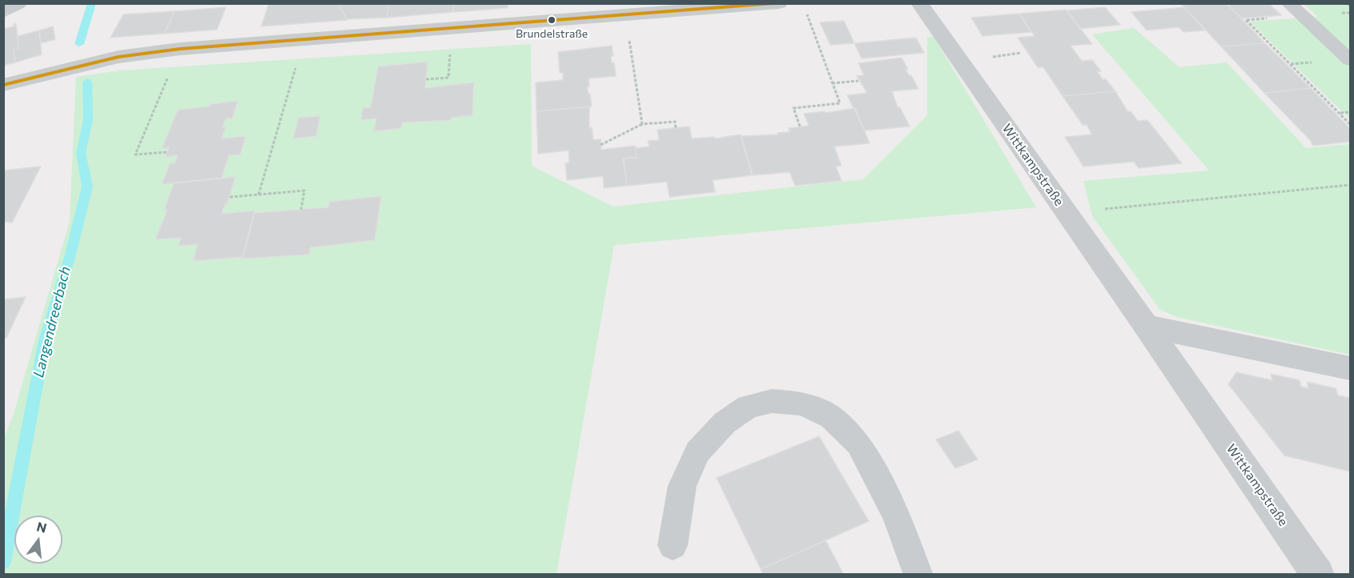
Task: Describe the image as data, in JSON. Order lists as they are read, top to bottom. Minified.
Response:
{"streets":{"street":["Wittkampstraße"]},"water":["Langendreerbach"],"places":["Brundelstraße"],"north":"top"}
